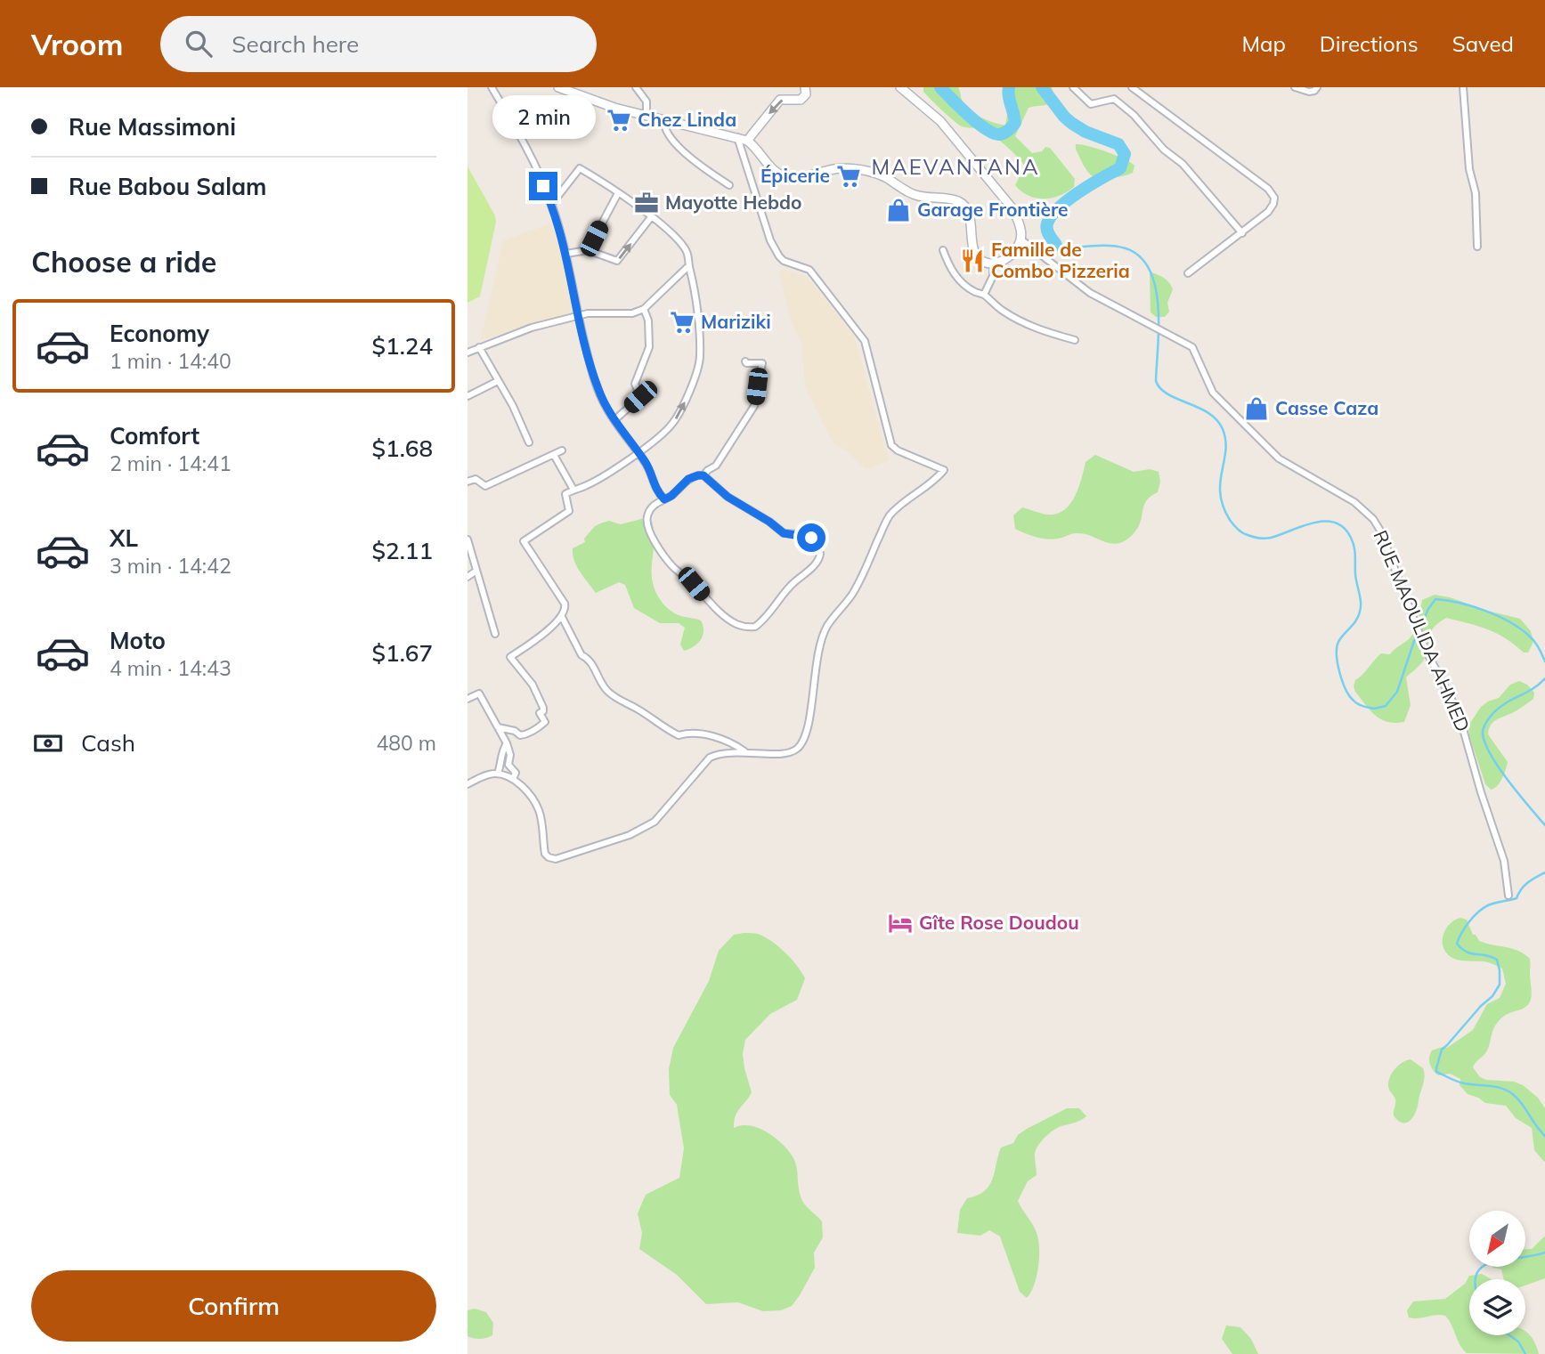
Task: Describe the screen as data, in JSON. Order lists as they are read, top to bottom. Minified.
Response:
{"streets":{"street":["RUE MAOULIDA AHMED"]},"districts":["MAEVANTANA"],"places":{"supermarket":["Chez Linda","Épicerie","Mariziki"],"office":["Mayotte Hebdo"],"shop":["Garage Frontière","Casse Caza"],"restaurant":["Famille de Combo Pizzeria"],"hotel":["Gîte Rose Doudou"]},"north":"bottom left","page":{"header":"Vroom","search":"Search here","nav":["Map","Directions","Saved"],"banner":["Rue Massimoni","Rue Babou Salam"],"bubble":"2 min","heading":"Choose a ride","list":[{"name":"Economy","note":"1 min · 14:40","value":"$1.24"},{"name":"Comfort","note":"2 min · 14:41","value":"$1.68"},{"name":"XL","note":"3 min · 14:42","value":"$2.11"},{"name":"Moto","note":"4 min · 14:43","value":"$1.67"}],"pay":["Cash","480 m"],"buttons":"Confirm"}}
